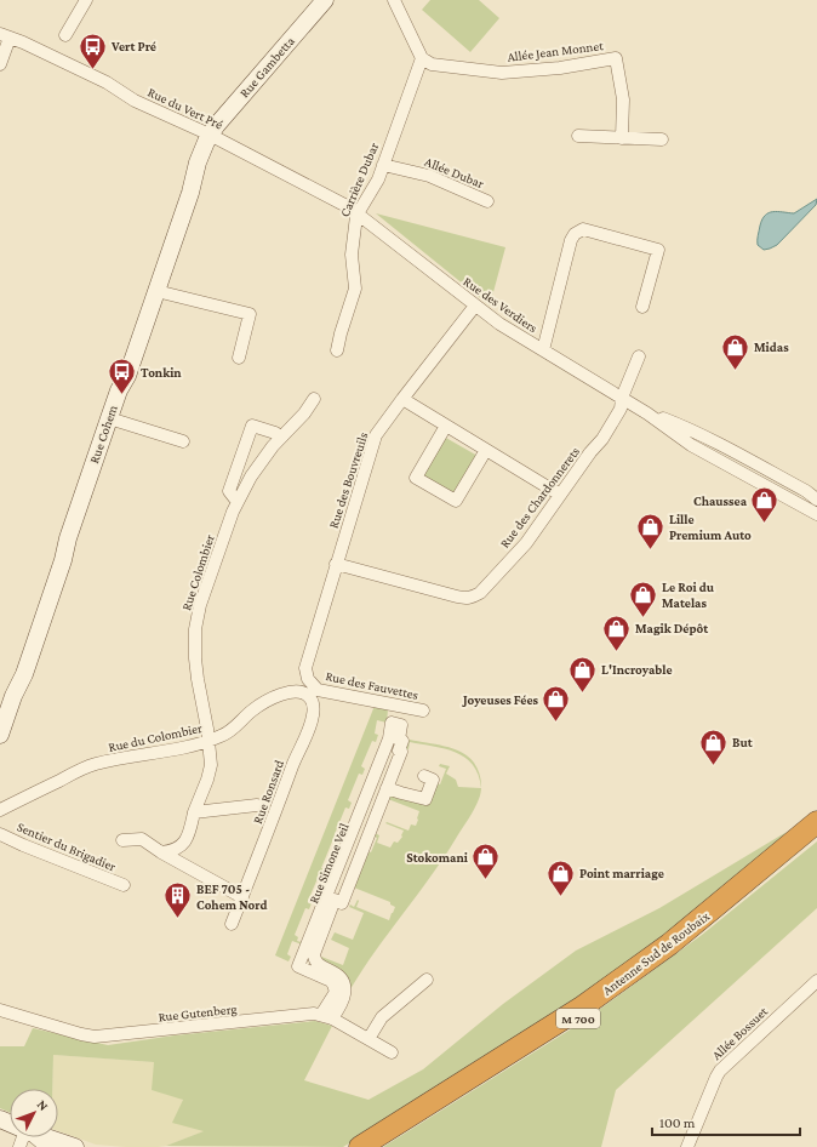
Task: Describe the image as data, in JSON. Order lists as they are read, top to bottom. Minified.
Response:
{"streets":{"highway":["Antenne Sud de Roubaix","M 700"],"street":["Allée Jean Monnet","Rue Gambetta","Rue du Vert Pré","Allée Dubar","Carrière Dubar","Rue des Verdiers","Rue Cohem","Rue des Bouvreuils","Rue des Chardonnerets","Rue Colombier","Rue des Fauvettes","Rue du Colombier","Rue Ronsard","Sentier du Brigadier","Rue Gutenberg","Allée Bossuet"]},"crossings":[["Allée Jean Monnet","Carrière Dubar"],["Rue Gambetta","Rue du Vert Pré"],["Rue Gambetta","Rue Cohem"],["Rue du Vert Pré","Carrière Dubar"],["Rue du Vert Pré","Rue des Verdiers"],["Rue du Vert Pré","Rue Cohem"],["Allée Dubar","Carrière Dubar"],["Carrière Dubar","Rue des Verdiers"],["Rue des Verdiers","Rue des Bouvreuils"],["Rue des Verdiers","Rue des Chardonnerets"],["Rue des Bouvreuils","Rue des Chardonnerets"],["Rue des Bouvreuils","Rue des Fauvettes"],["Rue des Bouvreuils","Rue du Colombier"],["Rue des Bouvreuils","Rue Ronsard"],["Rue Colombier","Rue du Colombier"],["Rue des Fauvettes","Rue du Colombier"],["Rue des Fauvettes","Rue Ronsard"],["Rue du Colombier","Rue Ronsard"]],"places":{"bus stop":["Vert Pré","Tonkin"],"shop":["Midas","Chaussea","Lille Premium Auto","Le Roi du Matelas","Magik Dépôt","L'Incroyable","Joyeuses Fées","But","Stokomani","Point marriage"],"building":["BEF 705 - Cohem Nord"]},"scale_bar":"100 m","north":"top right"}
